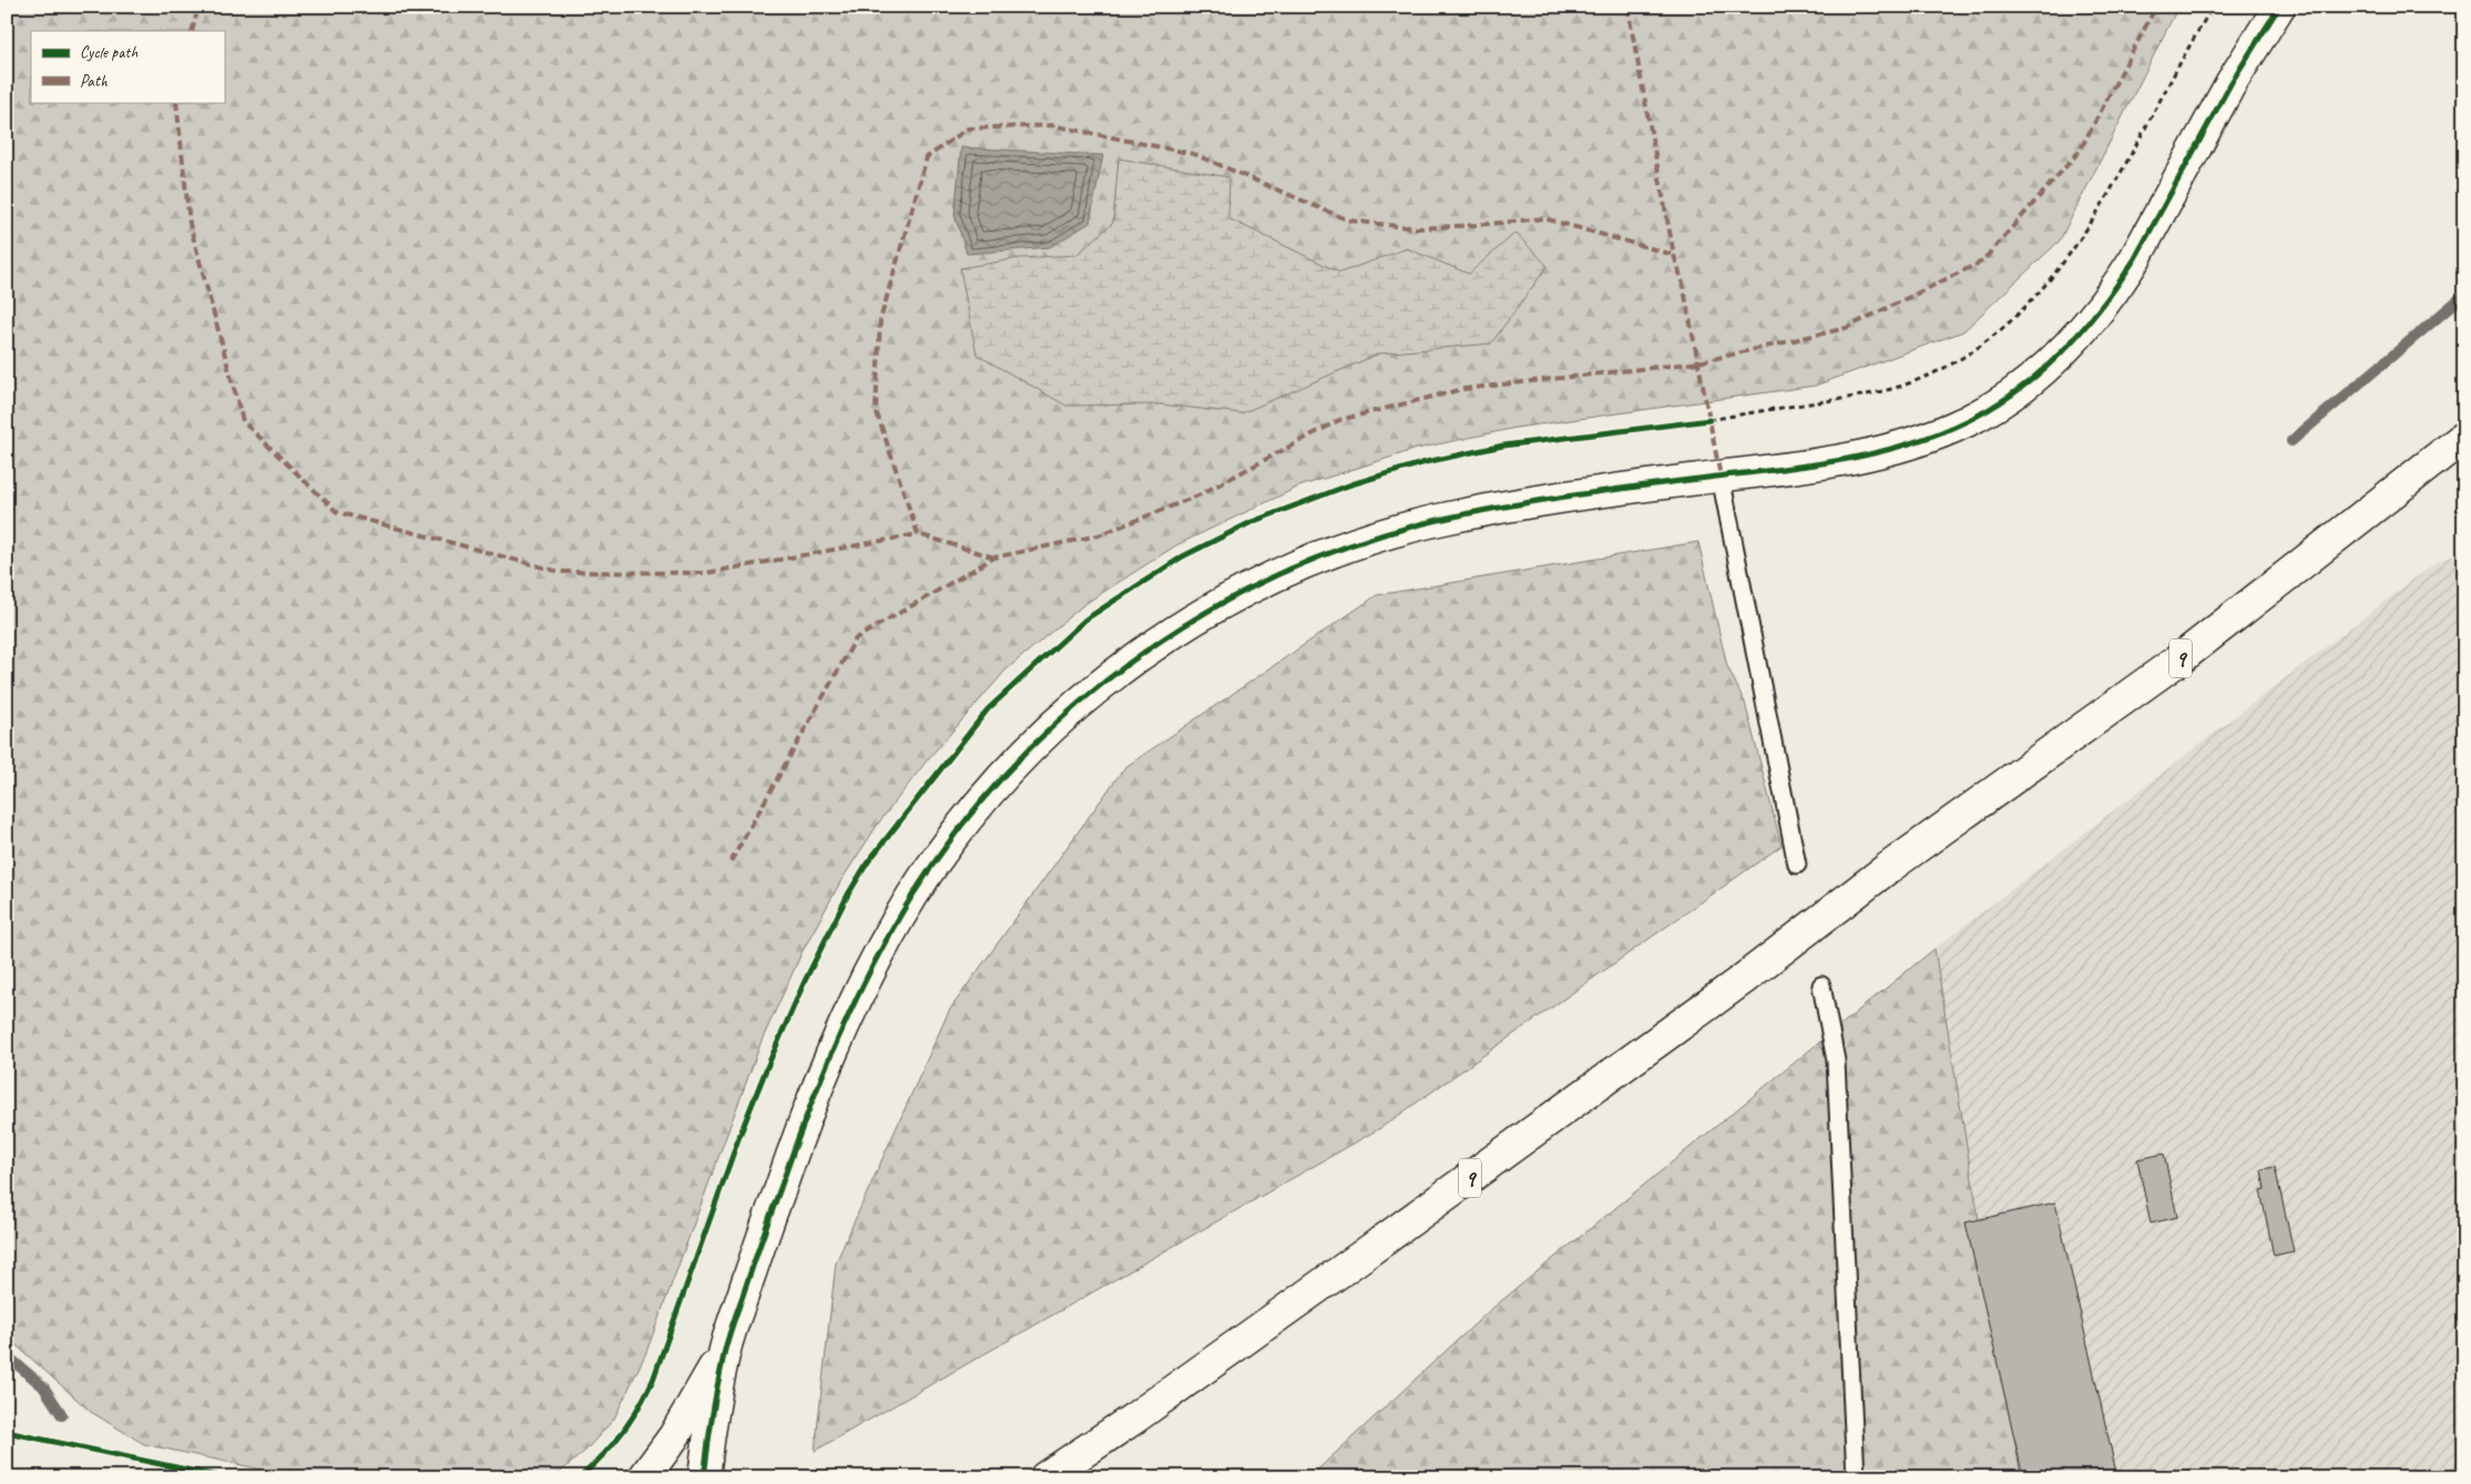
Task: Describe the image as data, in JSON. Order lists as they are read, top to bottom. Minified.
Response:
{"streets":{"street":["9"]},"legend":["Cycle path","Path"]}
